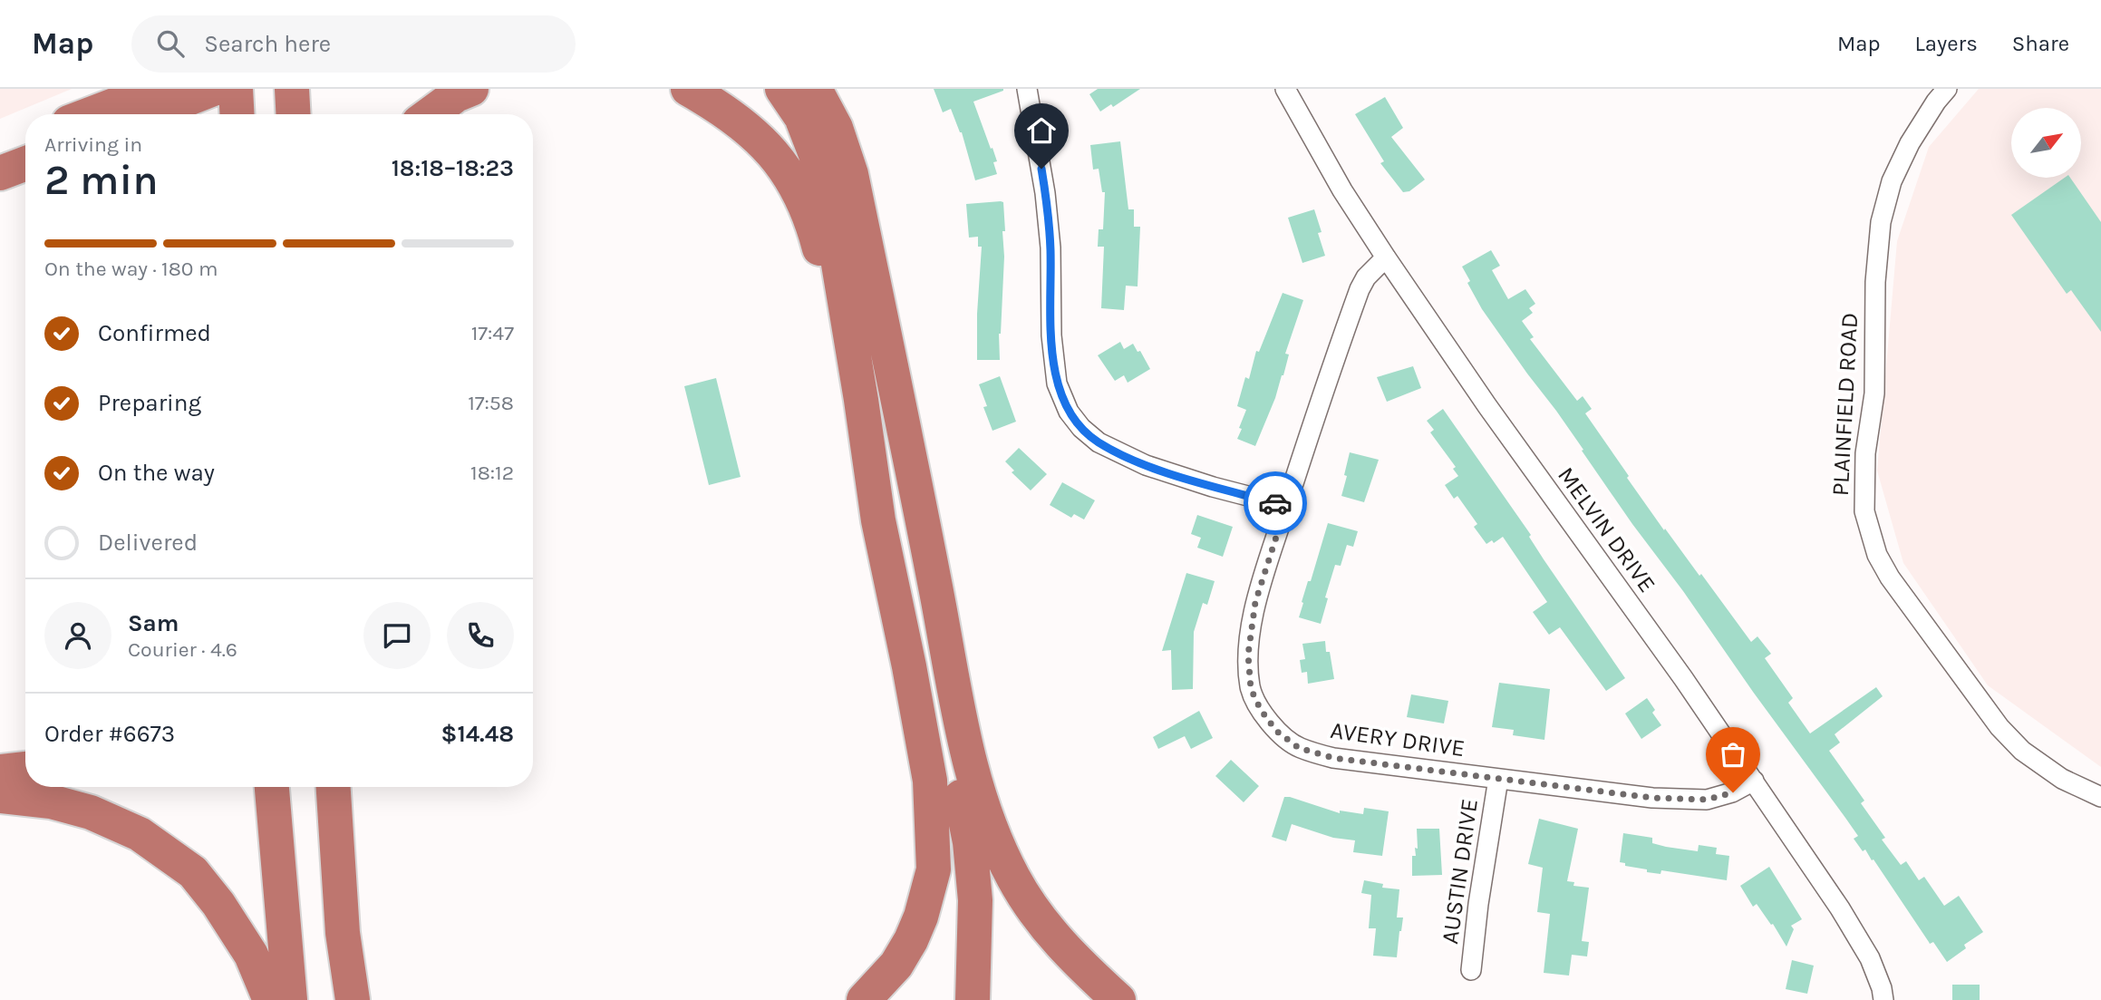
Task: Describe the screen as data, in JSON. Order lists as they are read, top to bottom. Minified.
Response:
{"streets":{"street":["PLAINFIELD ROAD","MELVIN DRIVE","AVERY DRIVE","AUSTIN DRIVE"]},"crossings":[["MELVIN DRIVE","AVERY DRIVE"],["AVERY DRIVE","AUSTIN DRIVE"]],"north":"top right","page":{"header":"Map","search":"Search here","nav":["Map","Layers","Share"],"heading":["2 min","Arriving in","18:18–18:23"],"panel":["Sam","Courier · 4.6","Order #6673","$14.48"],"bar":"On the way · 180 m","list":[["Confirmed","17:47"],["Preparing","17:58"],["On the way","18:12"],"Delivered"]}}
